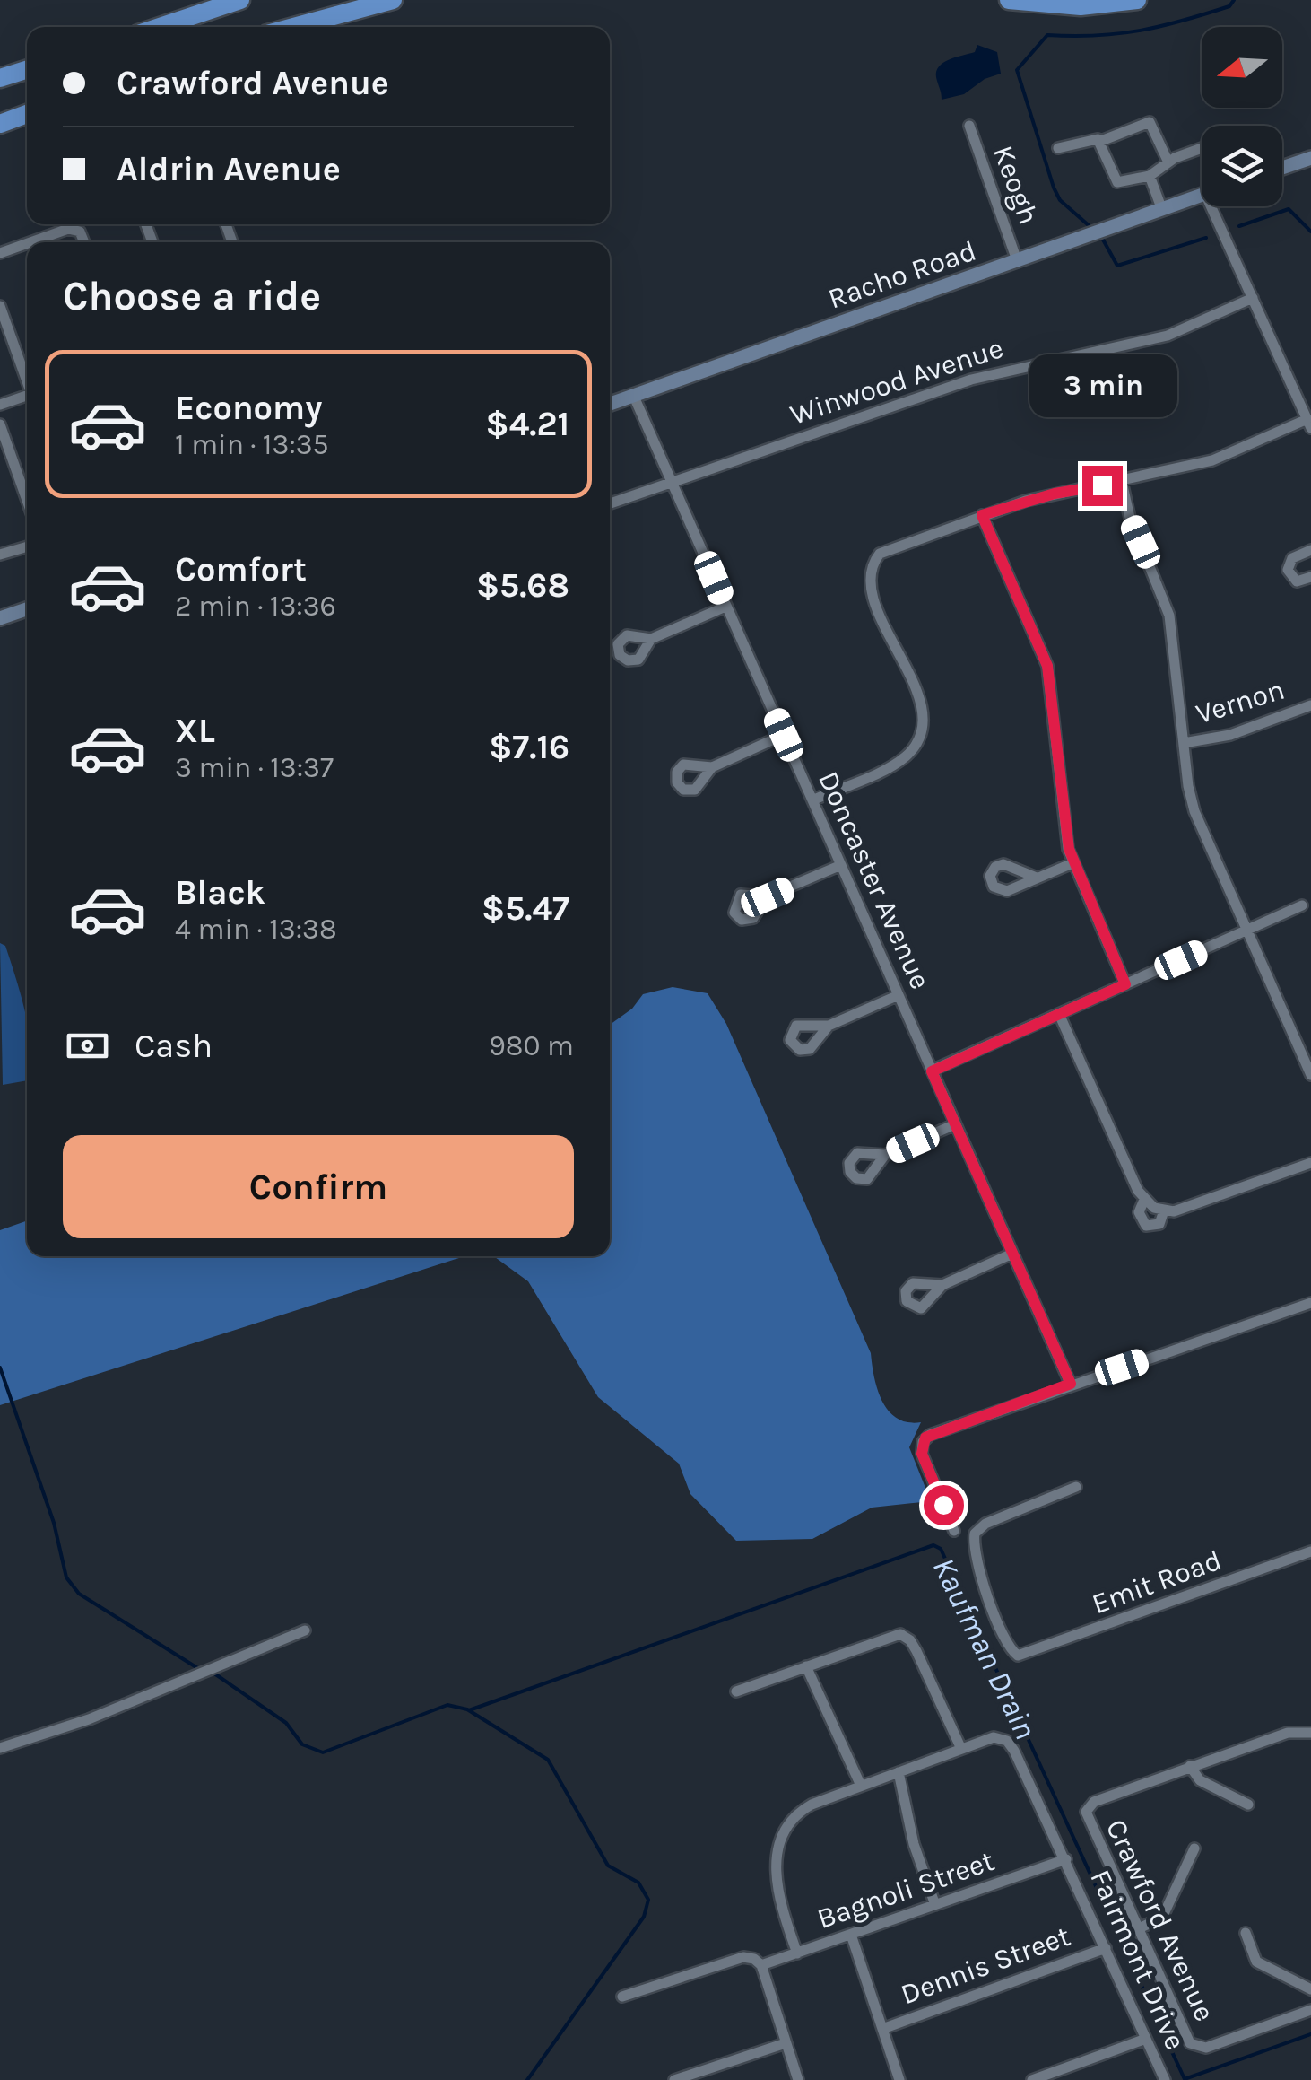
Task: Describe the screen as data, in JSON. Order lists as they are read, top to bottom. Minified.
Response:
{"streets":{"street":["Keogh","Racho Road","Winwood Avenue","Vernon","Doncaster Avenue","Emit Road","Bagnoli Street","Crawford Avenue","Fairmont Drive","Dennis Street"]},"crossings":[["Keogh","Racho Road"],["Racho Road","Doncaster Avenue"],["Winwood Avenue","Doncaster Avenue"],["Bagnoli Street","Fairmont Drive"],["Fairmont Drive","Dennis Street"]],"water":["Kaufman Drain"],"north":"left","page":{"banner":["Crawford Avenue","Aldrin Avenue"],"heading":"Choose a ride","list":[{"name":"Economy","note":"1 min · 13:35","value":"$4.21"},{"name":"Comfort","note":"2 min · 13:36","value":"$5.68"},{"name":"XL","note":"3 min · 13:37","value":"$7.16"},{"name":"Black","note":"4 min · 13:38","value":"$5.47"}],"bubble":"3 min","pay":["Cash","980 m"],"buttons":"Confirm"}}
